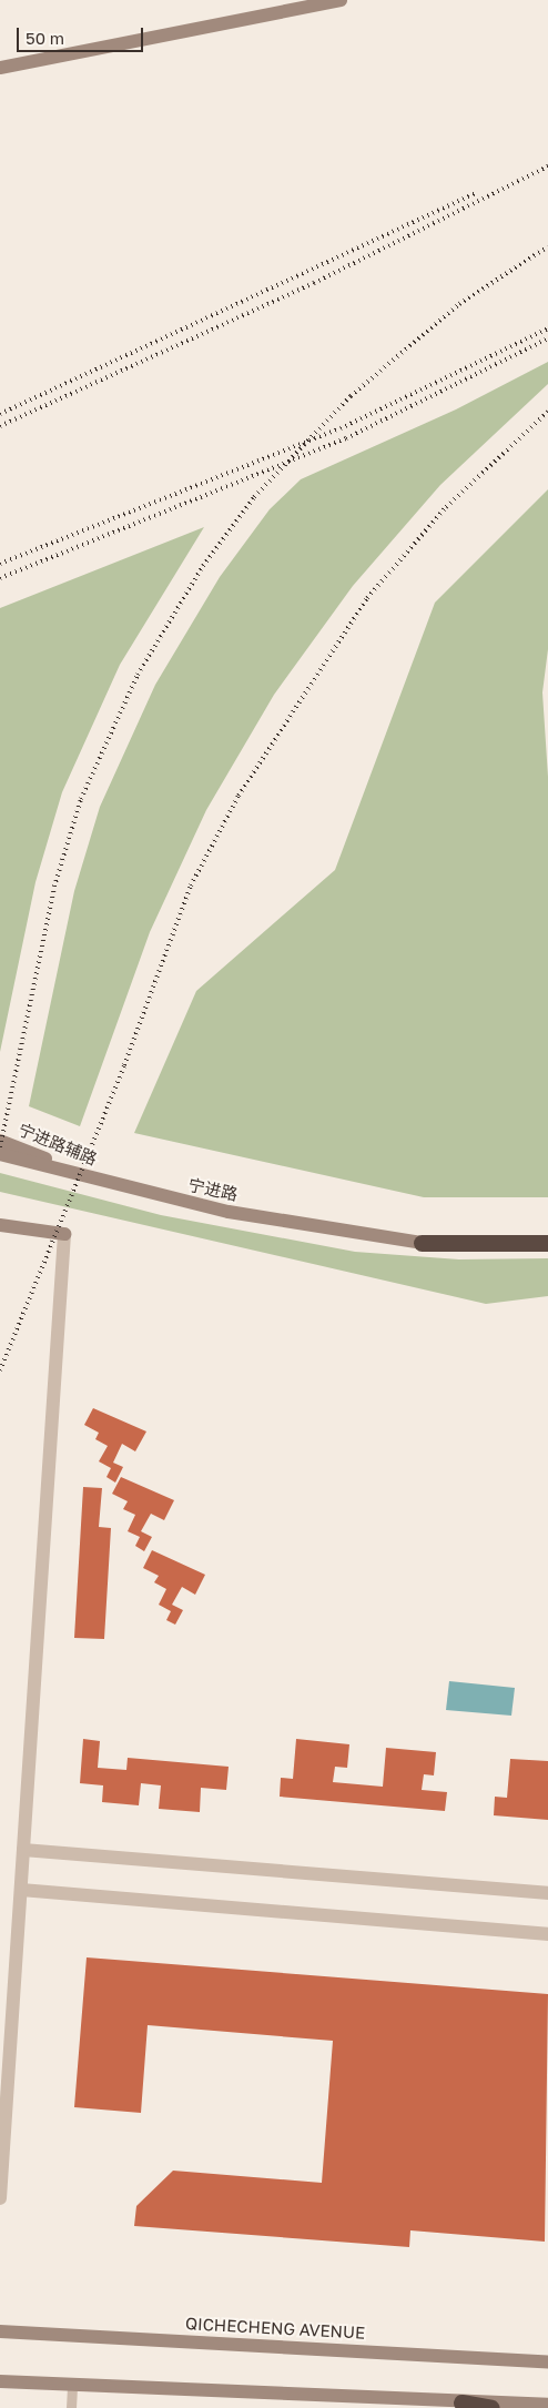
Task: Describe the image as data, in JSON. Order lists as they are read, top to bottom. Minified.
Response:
{"streets":{"main road":["宁进路辅路","宁进路","QICHECHENG AVENUE"]},"crossings":[["宁进路辅路","宁进路"]],"scale_bar":"50 m"}
